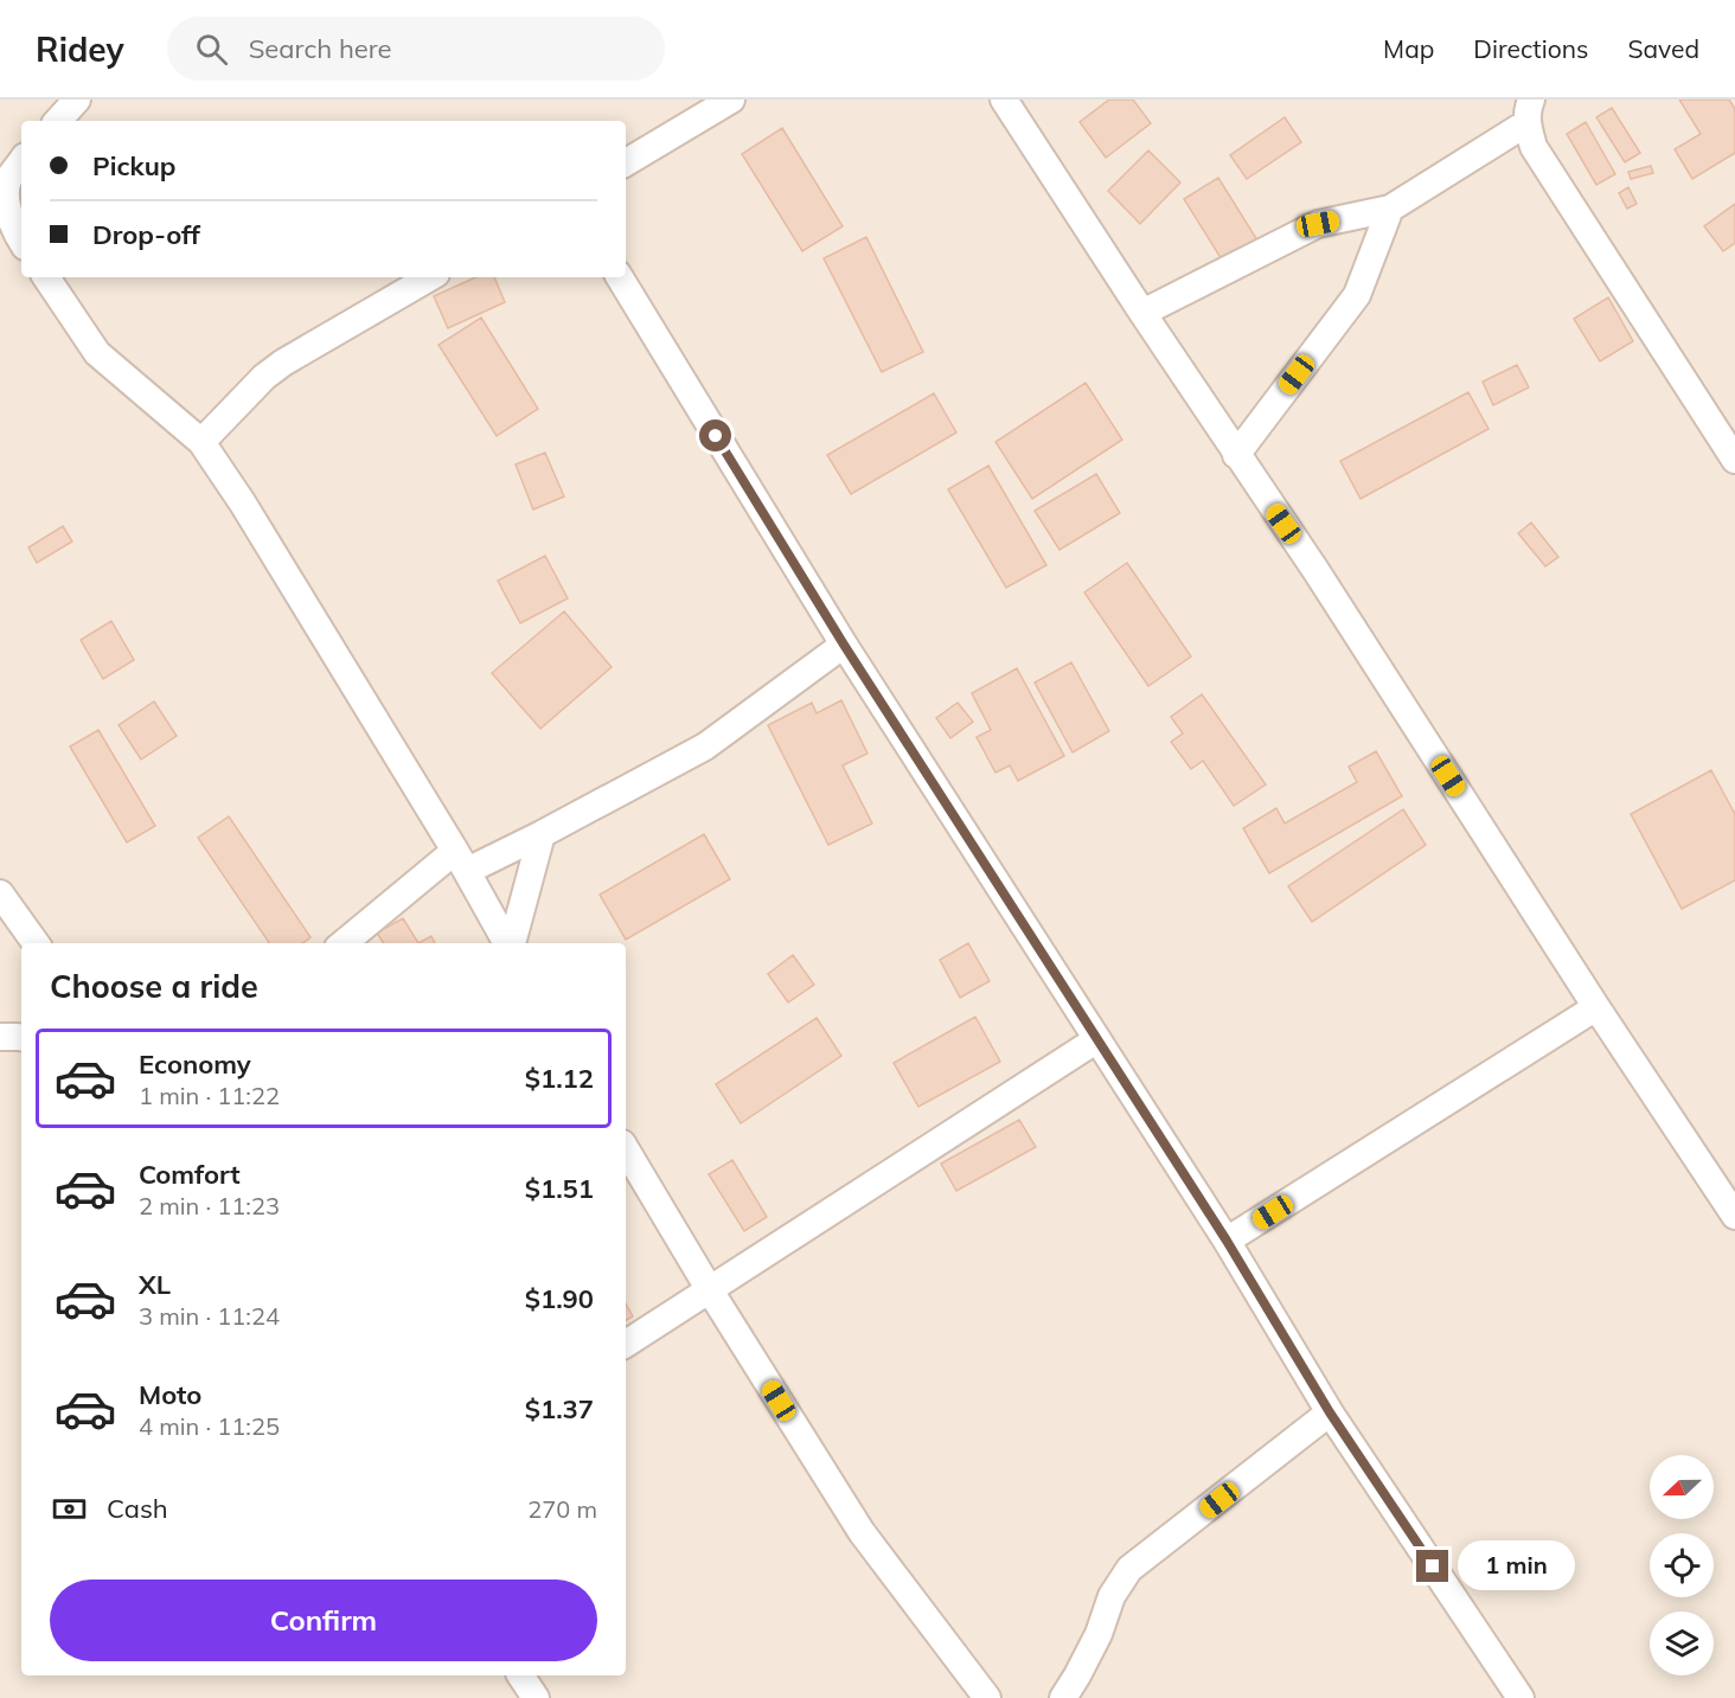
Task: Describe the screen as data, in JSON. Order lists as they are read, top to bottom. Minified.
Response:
{"north":"left","page":{"header":"Ridey","search":"Search here","nav":["Map","Directions","Saved"],"banner":["Pickup","Drop-off"],"heading":"Choose a ride","list":[{"name":"Economy","note":"1 min · 11:22","value":"$1.12"},{"name":"Comfort","note":"2 min · 11:23","value":"$1.51"},{"name":"XL","note":"3 min · 11:24","value":"$1.90"},{"name":"Moto","note":"4 min · 11:25","value":"$1.37"}],"pay":["Cash","270 m"],"bubble":"1 min","buttons":"Confirm"}}
